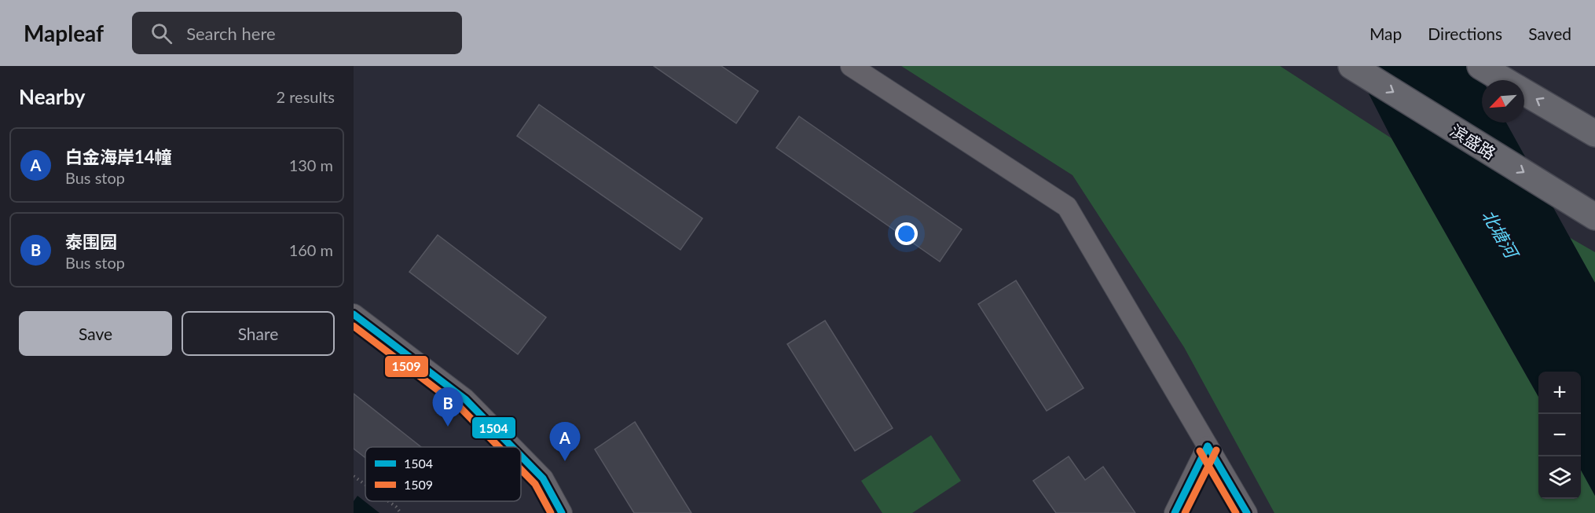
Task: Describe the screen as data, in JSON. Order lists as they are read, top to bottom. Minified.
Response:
{"streets":{"main road":["滨盛路"]},"water":["北塘河"],"lines":["transit line 1504","transit line 1509"],"legend":["1504","1509"],"north":"bottom left","page":{"header":"Mapleaf","search":"Search here","nav":["Map","Directions","Saved"],"heading":["Nearby","2 results"],"list":[{"mark":"A","name":"白金海岸14幢","note":"Bus stop","value":"130 m"},{"mark":"B","name":"泰围园","note":"Bus stop","value":"160 m"}],"buttons":["Save","Share"],"map_buttons":["+","−"],"pins":["B","A"]}}
